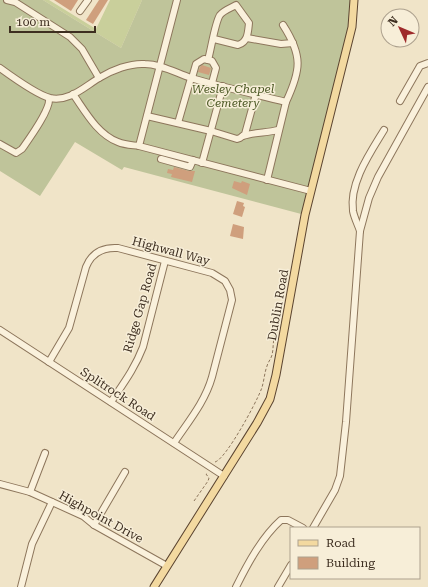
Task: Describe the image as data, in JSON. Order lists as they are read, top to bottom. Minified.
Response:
{"streets":{"main road":["Dublin Road"],"street":["Highwall Way","Ridge Gap Road","Splitrock Road","Highpoint Drive"]},"crossings":[["Highwall Way","Ridge Gap Road"],["Highwall Way","Splitrock Road"],["Dublin Road","Splitrock Road"],["Dublin Road","Highpoint Drive"],["Ridge Gap Road","Splitrock Road"]],"parks":["Wesley Chapel Cemetery"],"legend":["Road","Building"],"scale_bar":"100 m","north":"top left"}
